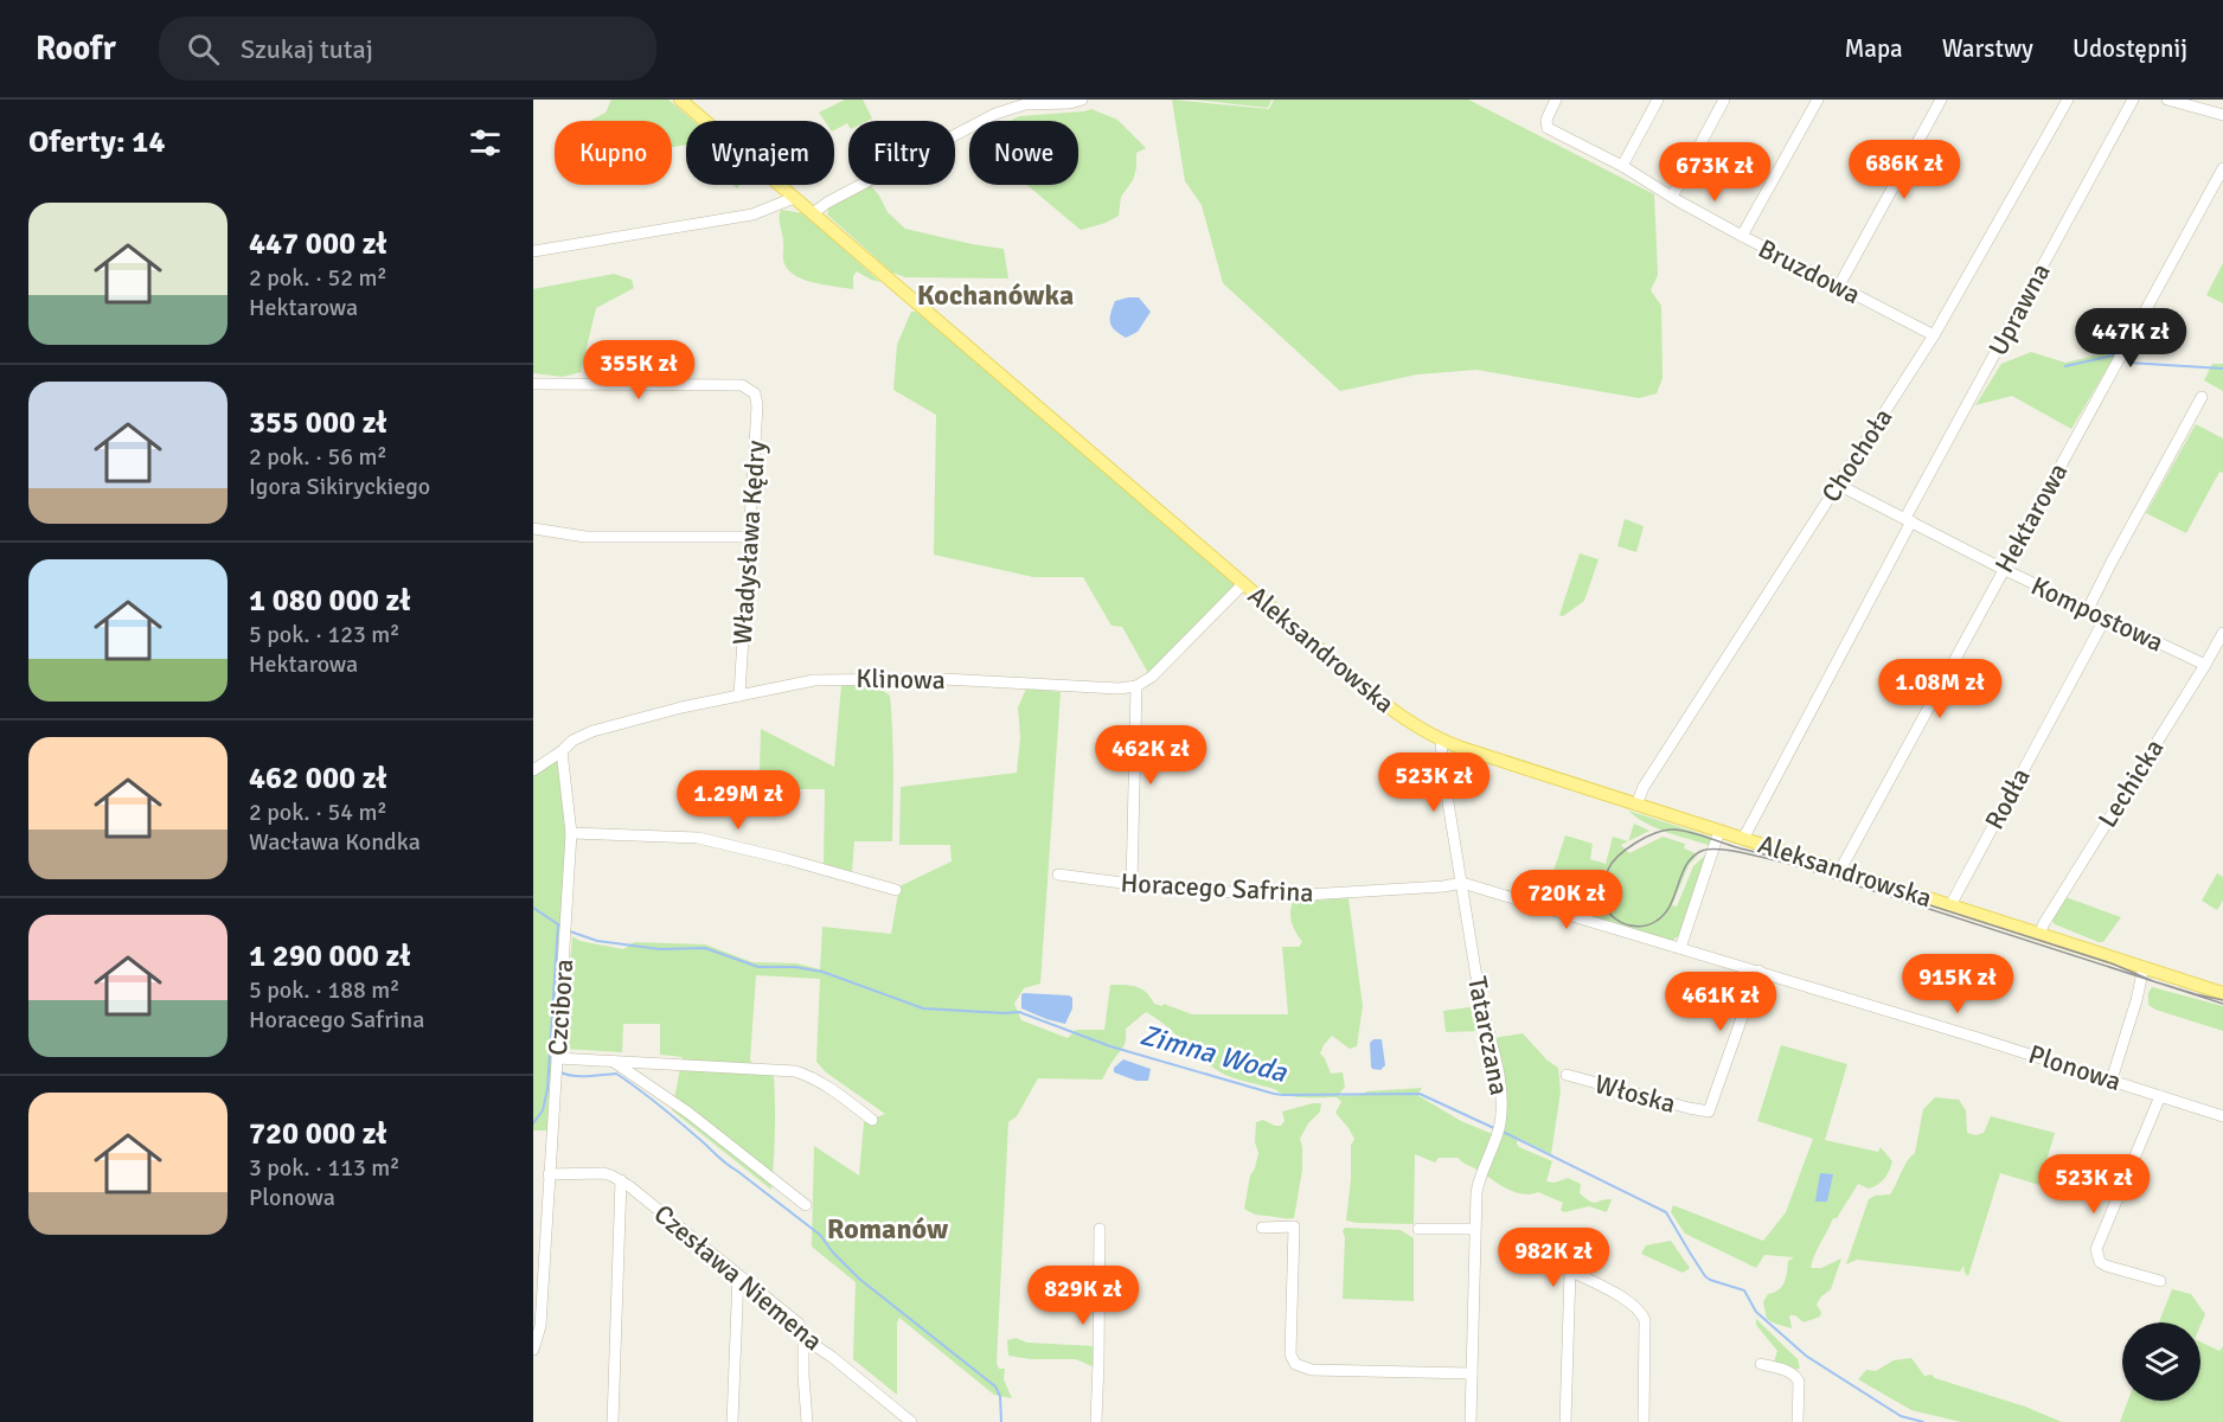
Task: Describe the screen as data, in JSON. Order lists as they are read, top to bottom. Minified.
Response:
{"streets":{"main road":["Aleksandrowska"],"street":["Bruzdowa","Uprawna","Chochoła","Hektarowa","Władysława Kędry","Kompostowa","Klinowa","Lechicka","Rodła","Horacego Safrina","Czcibora","Tatarczana","Plonowa","Włoska","Czesława Niemena"]},"crossings":[["Bruzdowa","Chochoła"],["Uprawna","Kompostowa"],["Uprawna","Aleksandrowska"],["Chochoła","Kompostowa"],["Chochoła","Aleksandrowska"],["Hektarowa","Kompostowa"],["Hektarowa","Aleksandrowska"],["Władysława Kędry","Klinowa"],["Kompostowa","Lechicka"],["Kompostowa","Rodła"],["Aleksandrowska","Lechicka"],["Aleksandrowska","Rodła"],["Aleksandrowska","Tatarczana"],["Klinowa","Czcibora"],["Horacego Safrina","Tatarczana"],["Horacego Safrina","Plonowa"],["Czcibora","Czesława Niemena"],["Tatarczana","Plonowa"],["Plonowa","Włoska"]],"districts":["Kochanówka","Romanów"],"water":["Zimna Woda"],"page":{"header":"Roofr","search":"Szukaj tutaj","nav":["Mapa","Warstwy","Udostępnij"],"heading":"Oferty: 14","chip":["Kupno","Wynajem","Filtry","Nowe"],"price":["686K zł","673K zł","447K zł","355K zł","1.08M zł","462K zł","523K zł","1.29M zł","720K zł","915K zł","461K zł","523K zł","982K zł","829K zł"],"list":[{"name":"447 000 zł","note":"2 pok. · 52 m² · Hektarowa"},{"name":"355 000 zł","note":"2 pok. · 56 m² · Igora Sikiryckiego"},{"name":"1 080 000 zł","note":"5 pok. · 123 m² · Hektarowa"},{"name":"462 000 zł","note":"2 pok. · 54 m² · Wacława Kondka"},{"name":"1 290 000 zł","note":"5 pok. · 188 m² · Horacego Safrina"},{"name":"720 000 zł","note":"3 pok. · 113 m² · Plonowa"}]}}
